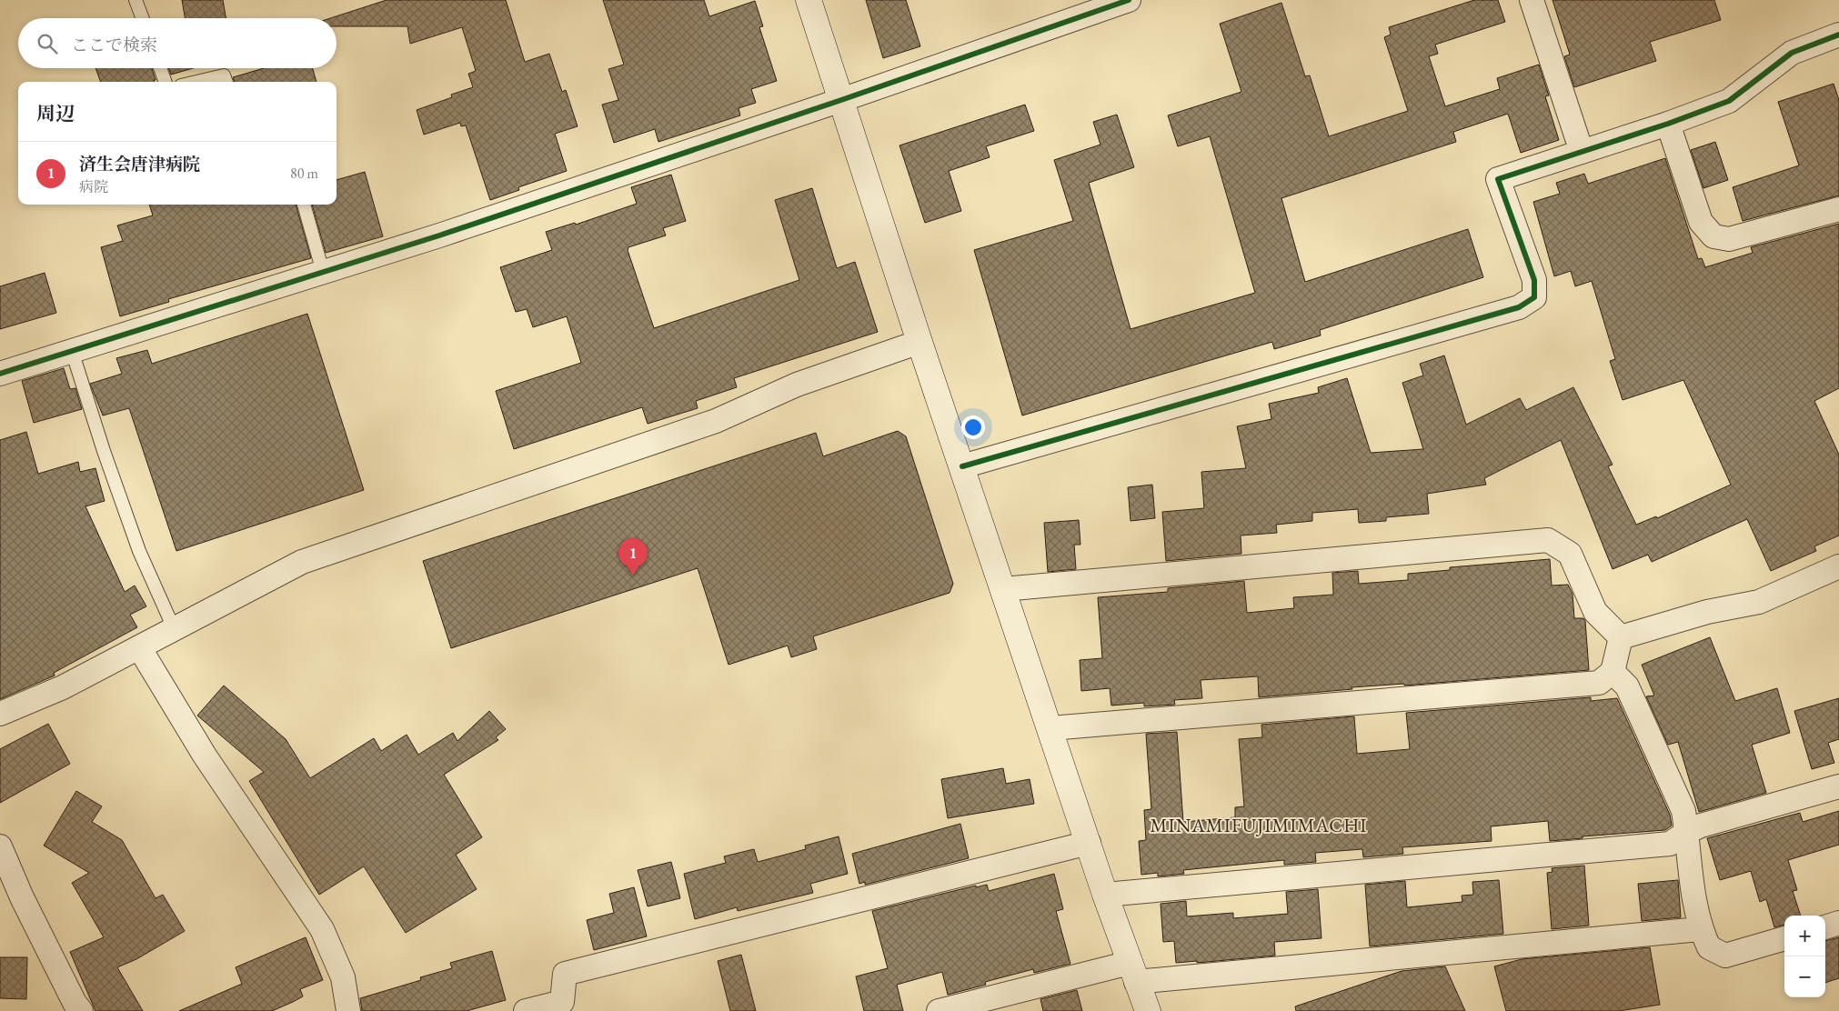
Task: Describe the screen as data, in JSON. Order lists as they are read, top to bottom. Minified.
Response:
{"districts":["MINAMIFUJIMIMACHI"],"page":{"search":"ここで検索","heading":"周辺","list":[{"mark":"1","name":"済生会唐津病院","note":"病院","value":"80 m"}],"pins":"1","map_buttons":["+","−"]}}
